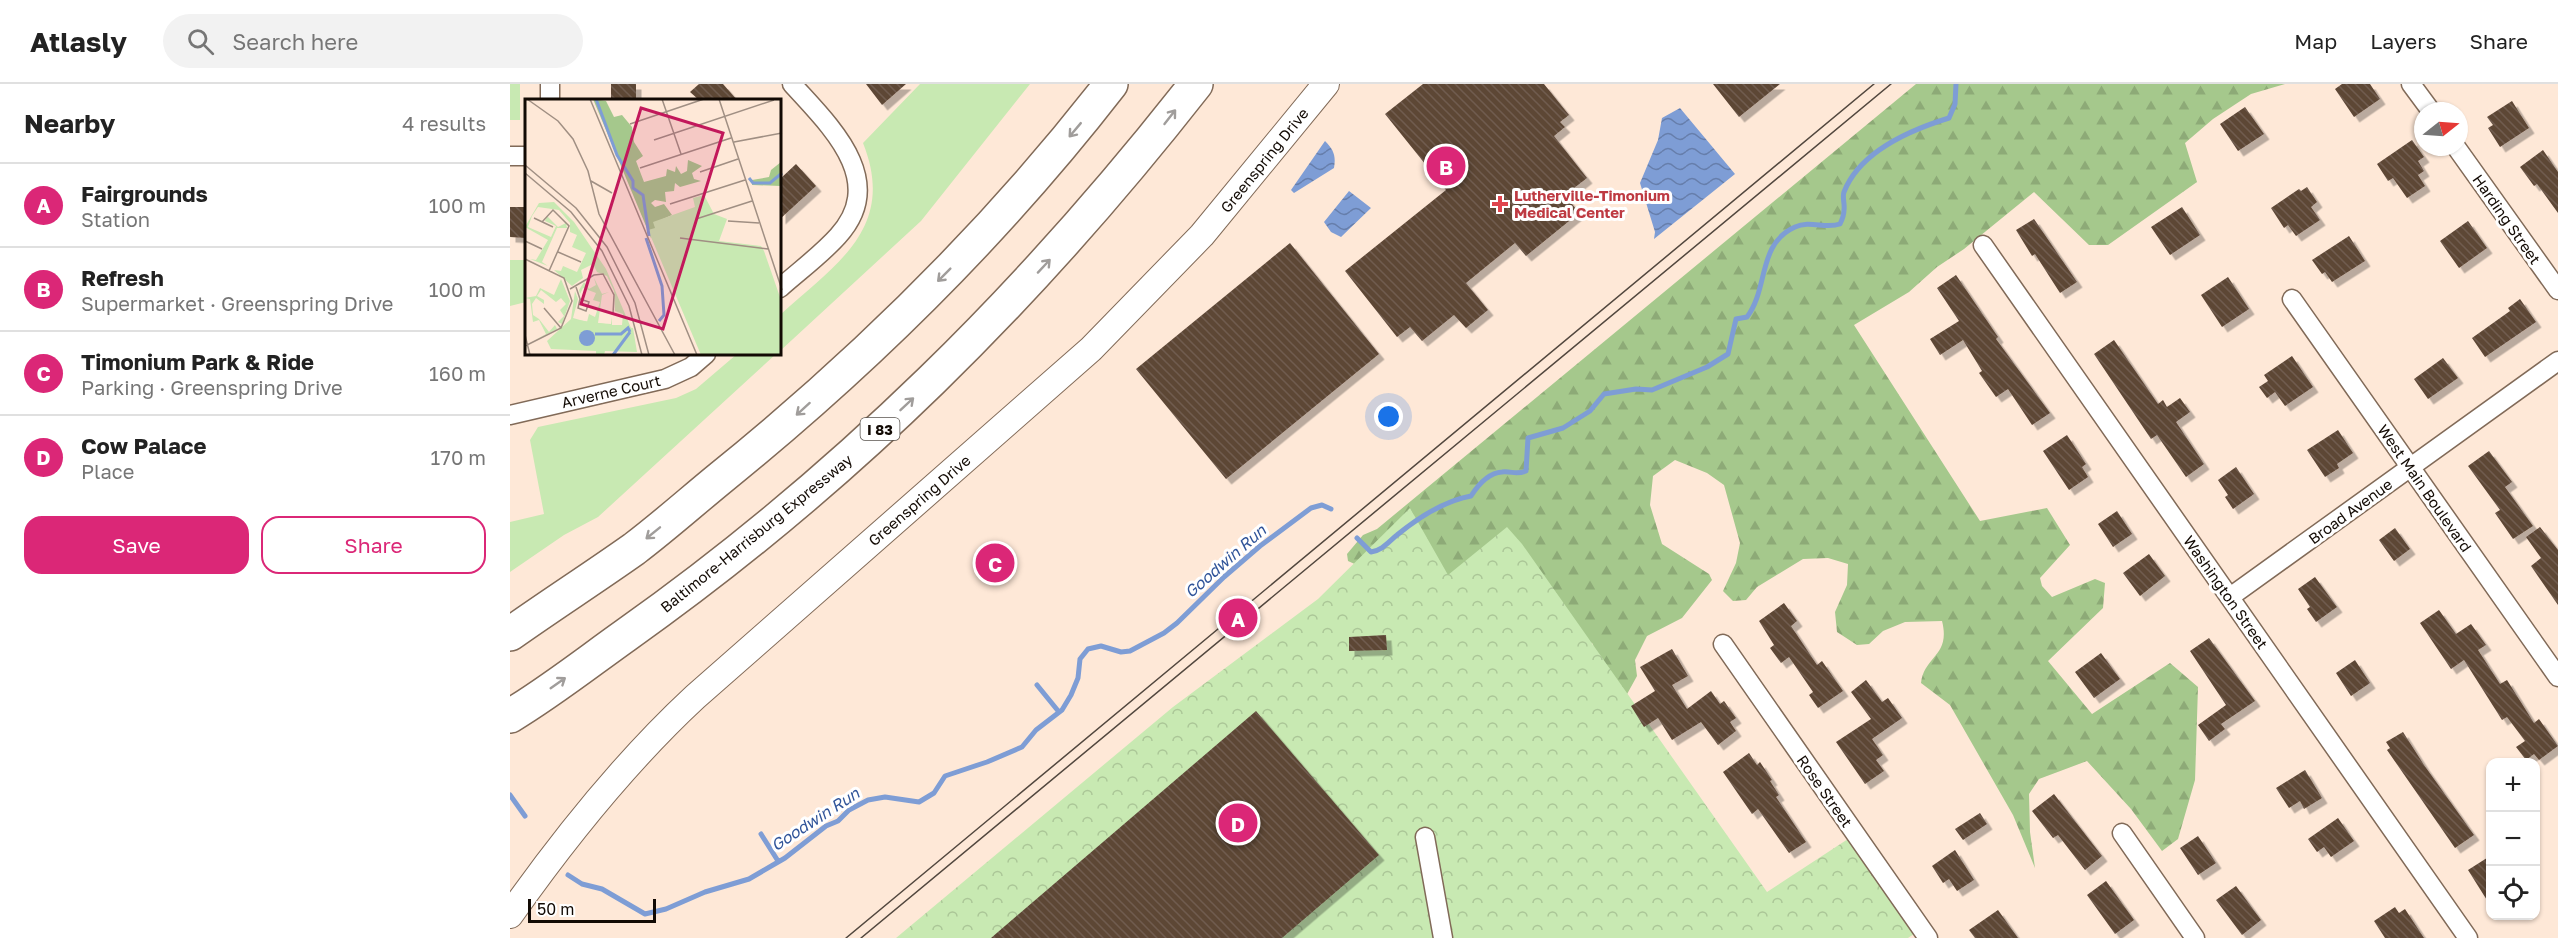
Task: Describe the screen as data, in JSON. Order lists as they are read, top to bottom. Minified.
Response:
{"streets":{"highway":["I 83","Baltimore-Harrisburg Expressway"],"main road":["Greenspring Drive"],"street":["Harding Street","Arverne Court","West Main Boulevard","Broad Avenue","Washington Street","Rose Street"]},"crossings":[["West Main Boulevard","Broad Avenue"],["Broad Avenue","Washington Street"]],"water":["Goodwin Run"],"places":{"health":["Lutherville-Timonium Medical Center"]},"scale_bar":"50 m","north":"right","page":{"header":"Atlasly","search":"Search here","nav":["Map","Layers","Share"],"heading":["Nearby","4 results"],"pins":["B","C","A","D"],"list":[{"mark":"A","name":"Fairgrounds","note":"Station","value":"100 m"},{"mark":"B","name":"Refresh","note":"Supermarket · Greenspring Drive","value":"100 m"},{"mark":"C","name":"Timonium Park & Ride","note":"Parking · Greenspring Drive","value":"160 m"},{"mark":"D","name":"Cow Palace","note":"Place","value":"170 m"}],"buttons":["Save","Share"],"map_buttons":["+","−"],"scale":"50 m"}}
